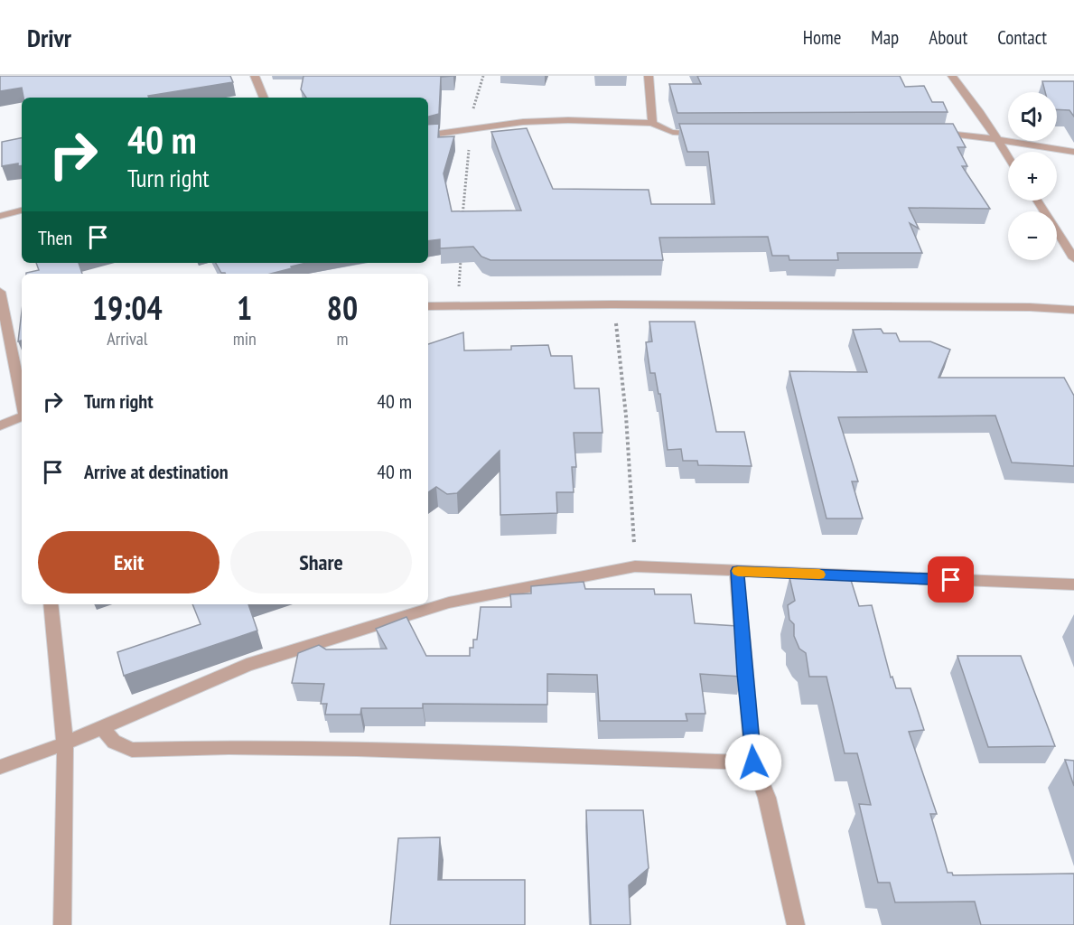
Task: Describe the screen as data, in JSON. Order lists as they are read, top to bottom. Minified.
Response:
{"page":{"header":"Drivr","nav":["Home","Map","About","Contact"],"map_buttons":["+","−"],"turn":["40 m","Turn right"],"then":"Then","eta":["19:04","Arrival","1","min","80","m"],"list":[{"name":"Turn right","value":"40 m"},{"name":"Arrive at destination","value":"40 m"}],"buttons":["Exit","Share"]}}
